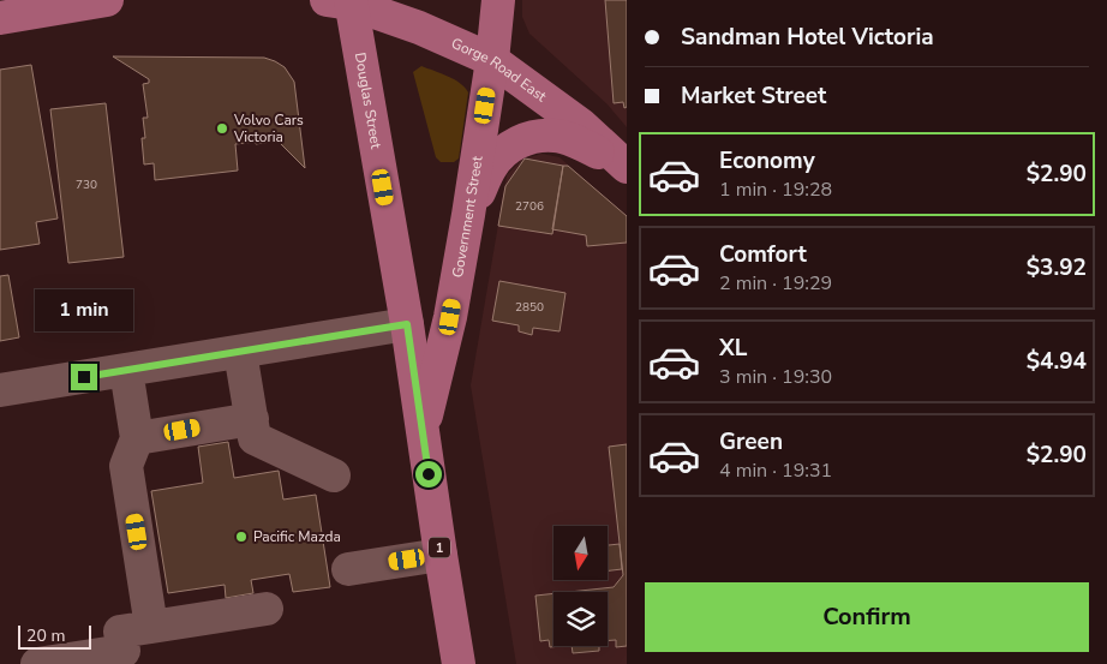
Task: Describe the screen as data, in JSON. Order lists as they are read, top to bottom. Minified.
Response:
{"streets":{"main road":["Gorge Road East","Douglas Street","Government Street","1"]},"crossings":[["Gorge Road East","Douglas Street"],["Gorge Road East","Government Street"],["Douglas Street","Government Street"]],"places":["Volvo Cars Victoria","Pacific Mazda"],"house_numbers":["730","2706","2850"],"scale_bar":"20 m","north":"bottom","page":{"banner":["Sandman Hotel Victoria","Market Street"],"list":[{"name":"Economy","note":"1 min · 19:28","value":"$2.90"},{"name":"Comfort","note":"2 min · 19:29","value":"$3.92"},{"name":"XL","note":"3 min · 19:30","value":"$4.94"},{"name":"Green","note":"4 min · 19:31","value":"$2.90"}],"bubble":"1 min","buttons":"Confirm","scale":"20 m"}}
